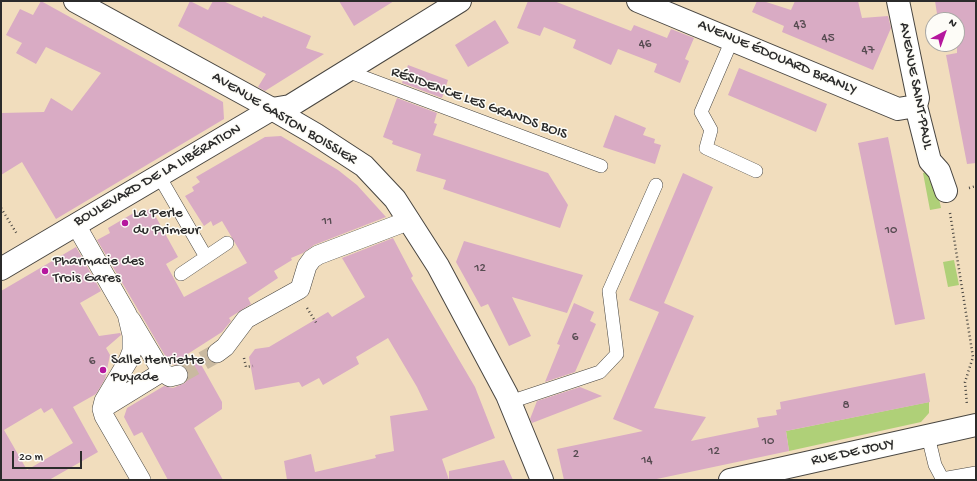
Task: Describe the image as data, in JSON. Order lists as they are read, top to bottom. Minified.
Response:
{"streets":{"street":["AVENUE ÉDOUARD BRANLY","AVENUE SAINT-PAUL","AVENUE GASTON BOISSIER","BOULEVARD DE LA LIBÉRATION","RUE DE JOUY"],"lane":["RÉSIDENCE LES GRANDS BOIS"]},"crossings":[["AVENUE ÉDOUARD BRANLY","AVENUE SAINT-PAUL"],["RÉSIDENCE LES GRANDS BOIS","BOULEVARD DE LA LIBÉRATION"],["AVENUE GASTON BOISSIER","BOULEVARD DE LA LIBÉRATION"]],"places":["La Perle du Primeur","Pharmacie des Trois Gares","Salle Henriette Puyade"],"house_numbers":["43","45","46","47","11","10","12","6","6","8","10","12","2","14"],"scale_bar":"20 m","north":"top right"}
